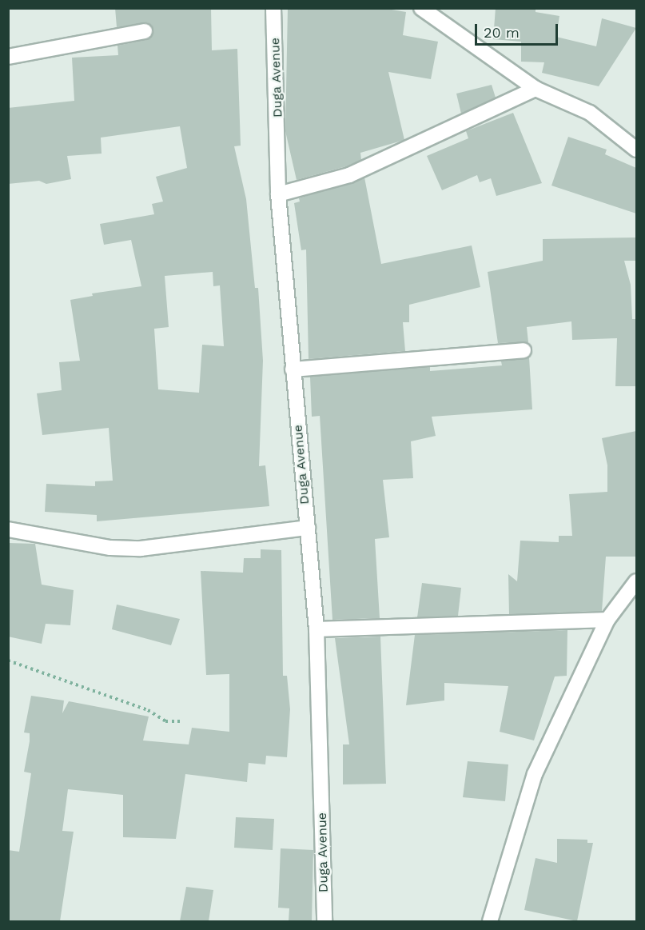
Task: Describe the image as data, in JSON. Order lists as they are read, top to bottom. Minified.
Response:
{"streets":{"street":["Duga Avenue"]},"scale_bar":"20 m"}
